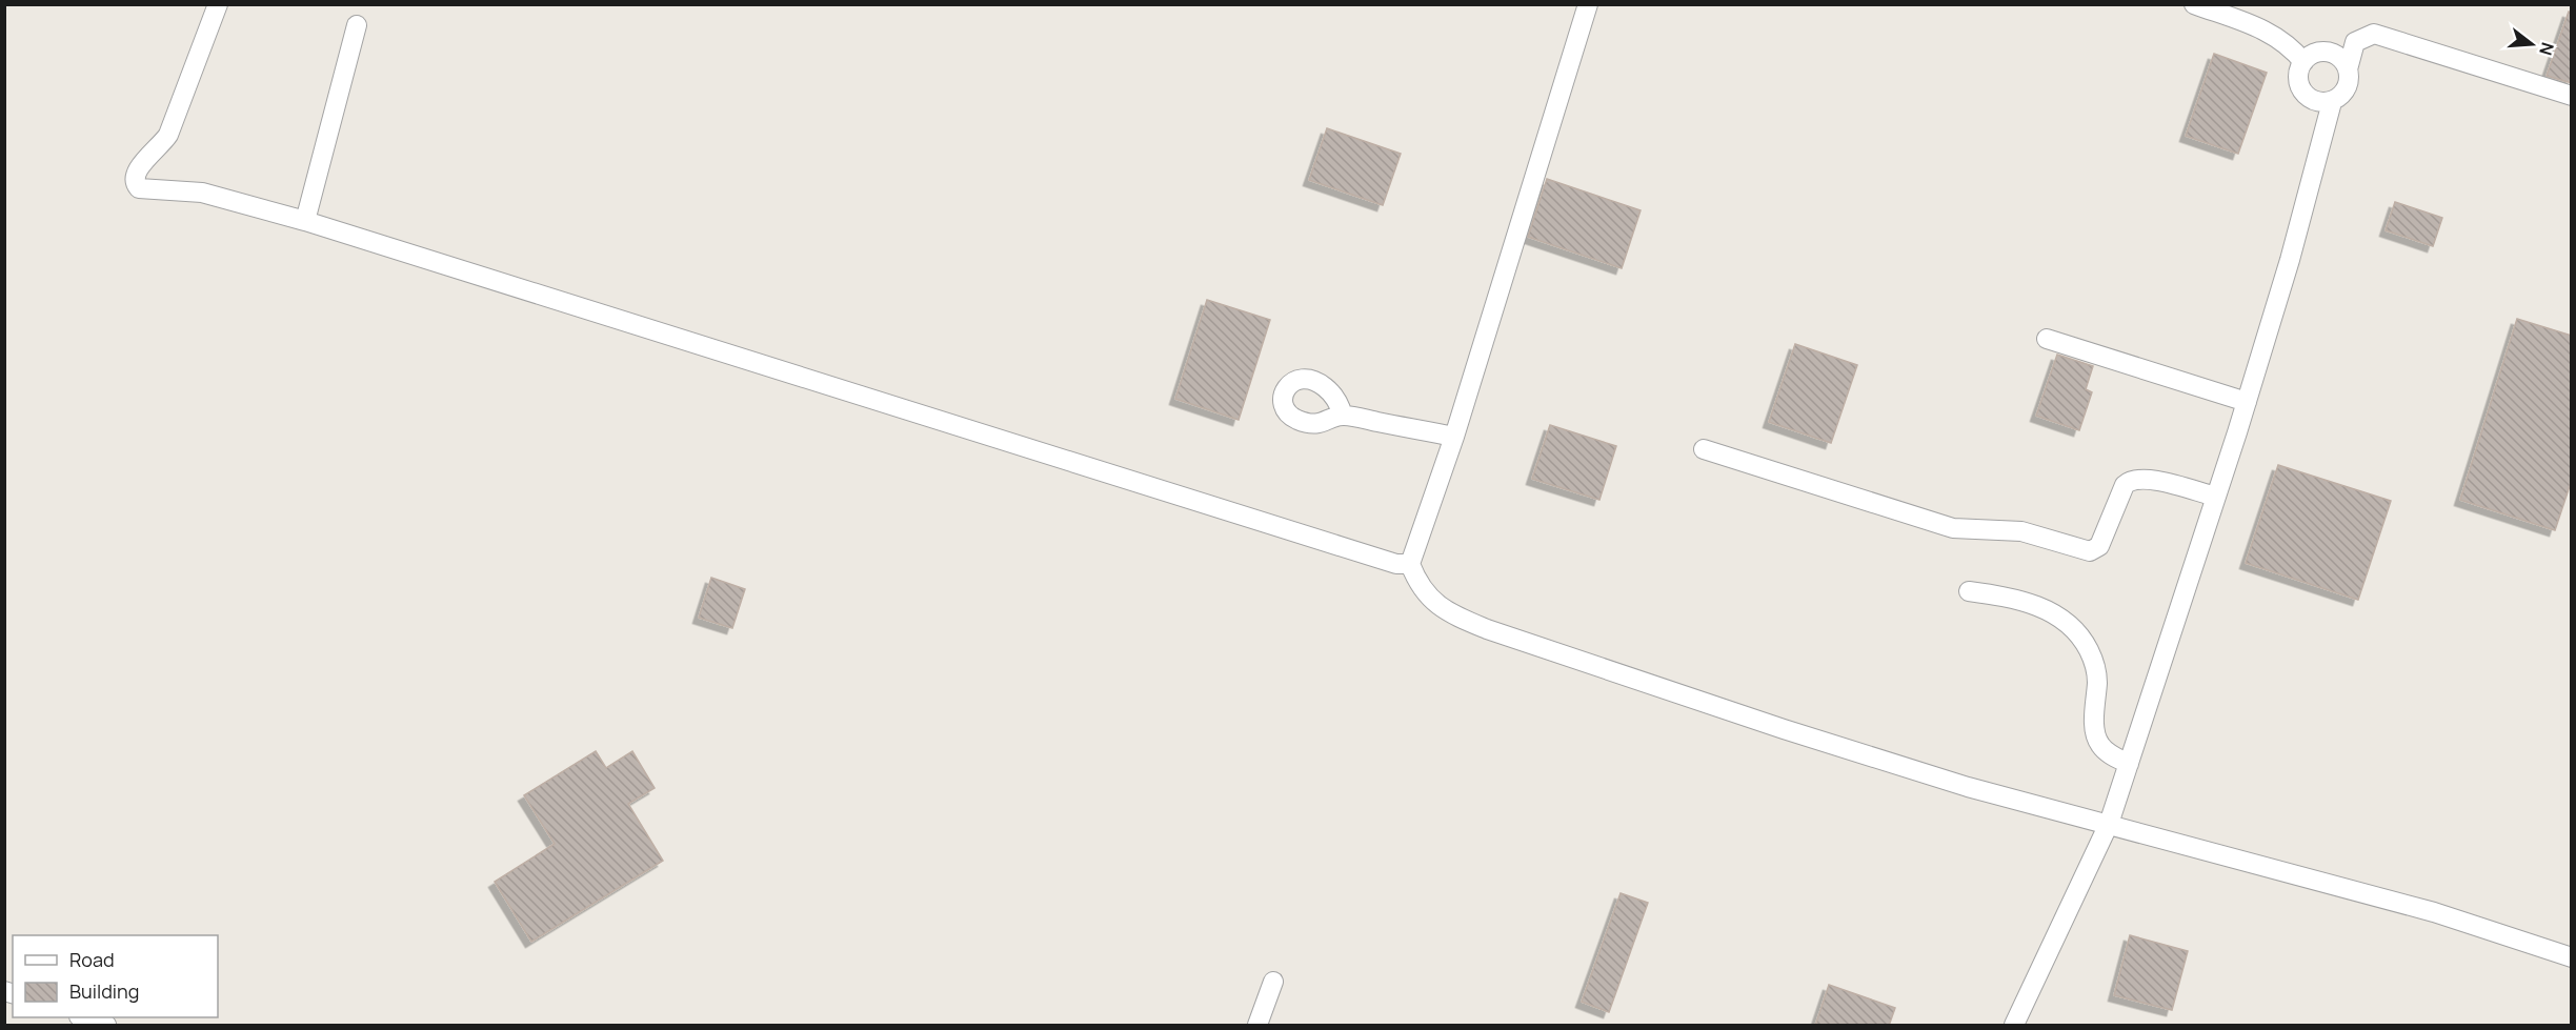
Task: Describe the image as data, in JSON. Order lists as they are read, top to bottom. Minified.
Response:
{"legend":["Road","Building"],"north":"right"}
